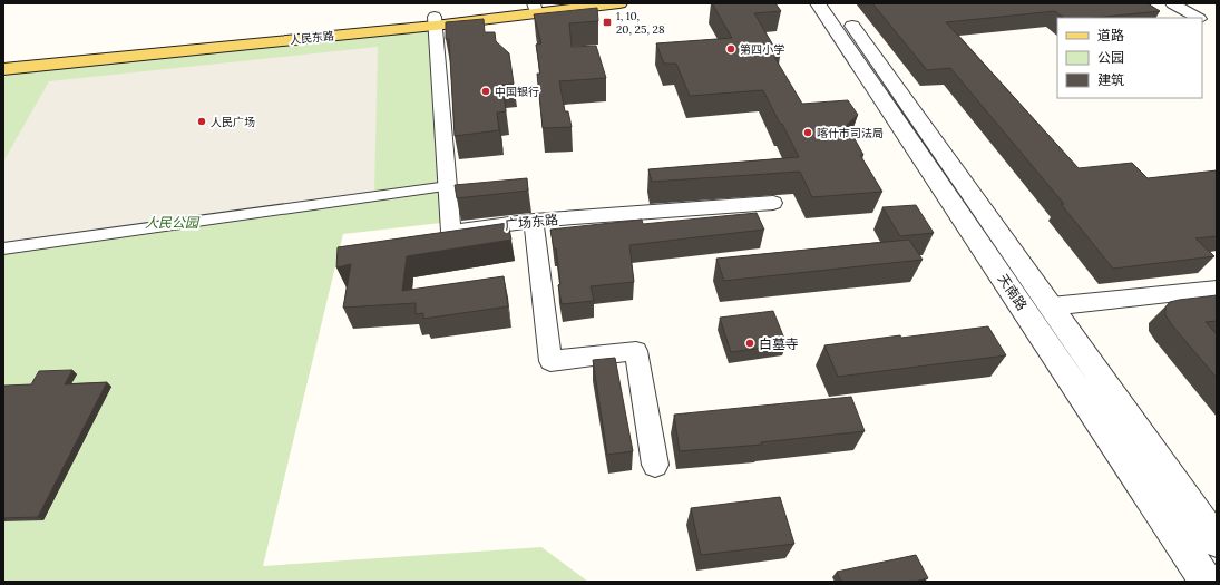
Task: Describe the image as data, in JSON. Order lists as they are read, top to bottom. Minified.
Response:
{"streets":{"main road":["人民东路"],"street":["广场东路","天南路"]},"crossings":[["人民东路","广场东路"]],"parks":["人民公园"],"places":{"transit":["1, 10, 20, 25, 28"],"other":["第四小学","中国银行","人民广场","喀什市司法局","白墓寺"]},"legend":["道路","公园","建筑"]}
